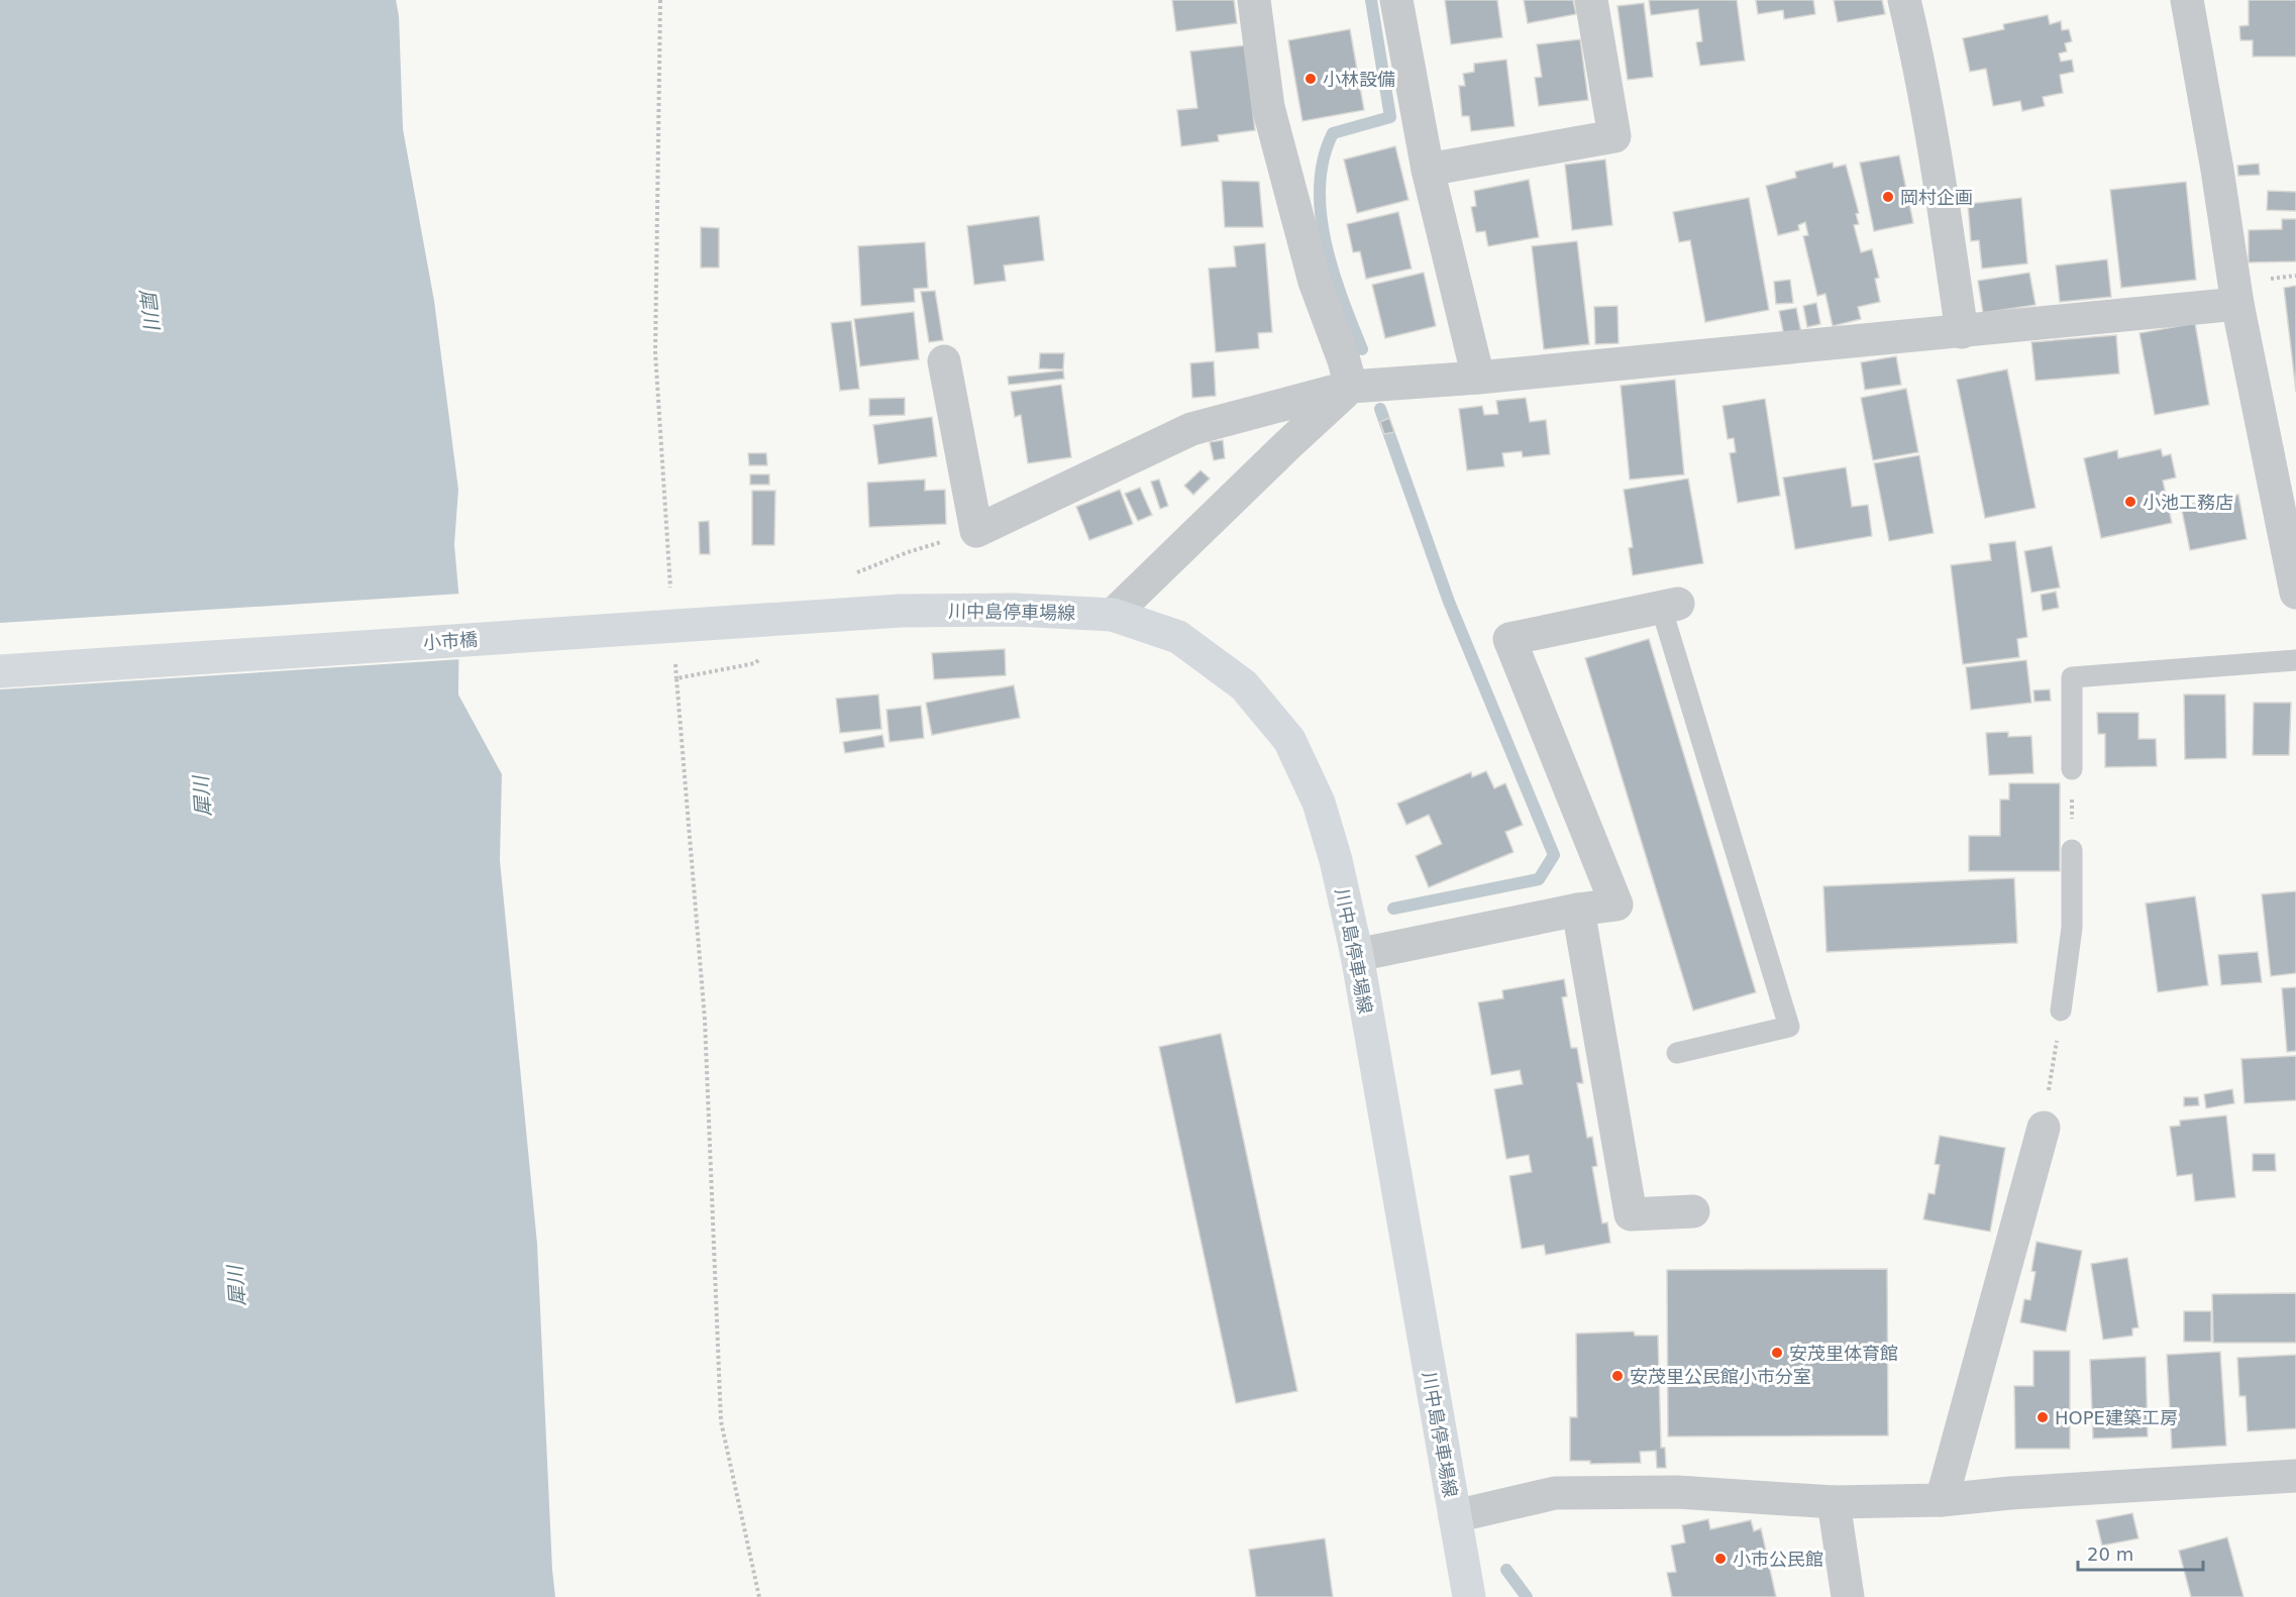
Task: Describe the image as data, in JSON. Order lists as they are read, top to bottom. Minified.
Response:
{"streets":{"main road":["川中島停車場線","小市橋"]},"crossings":[["川中島停車場線","小市橋"]],"water":["犀川"],"places":["小林設備","岡村企画","小池工務店","安茂里体育館","安茂里公民館小市分室","HOPE建築工房","小市公民館"],"scale_bar":"20 m"}
